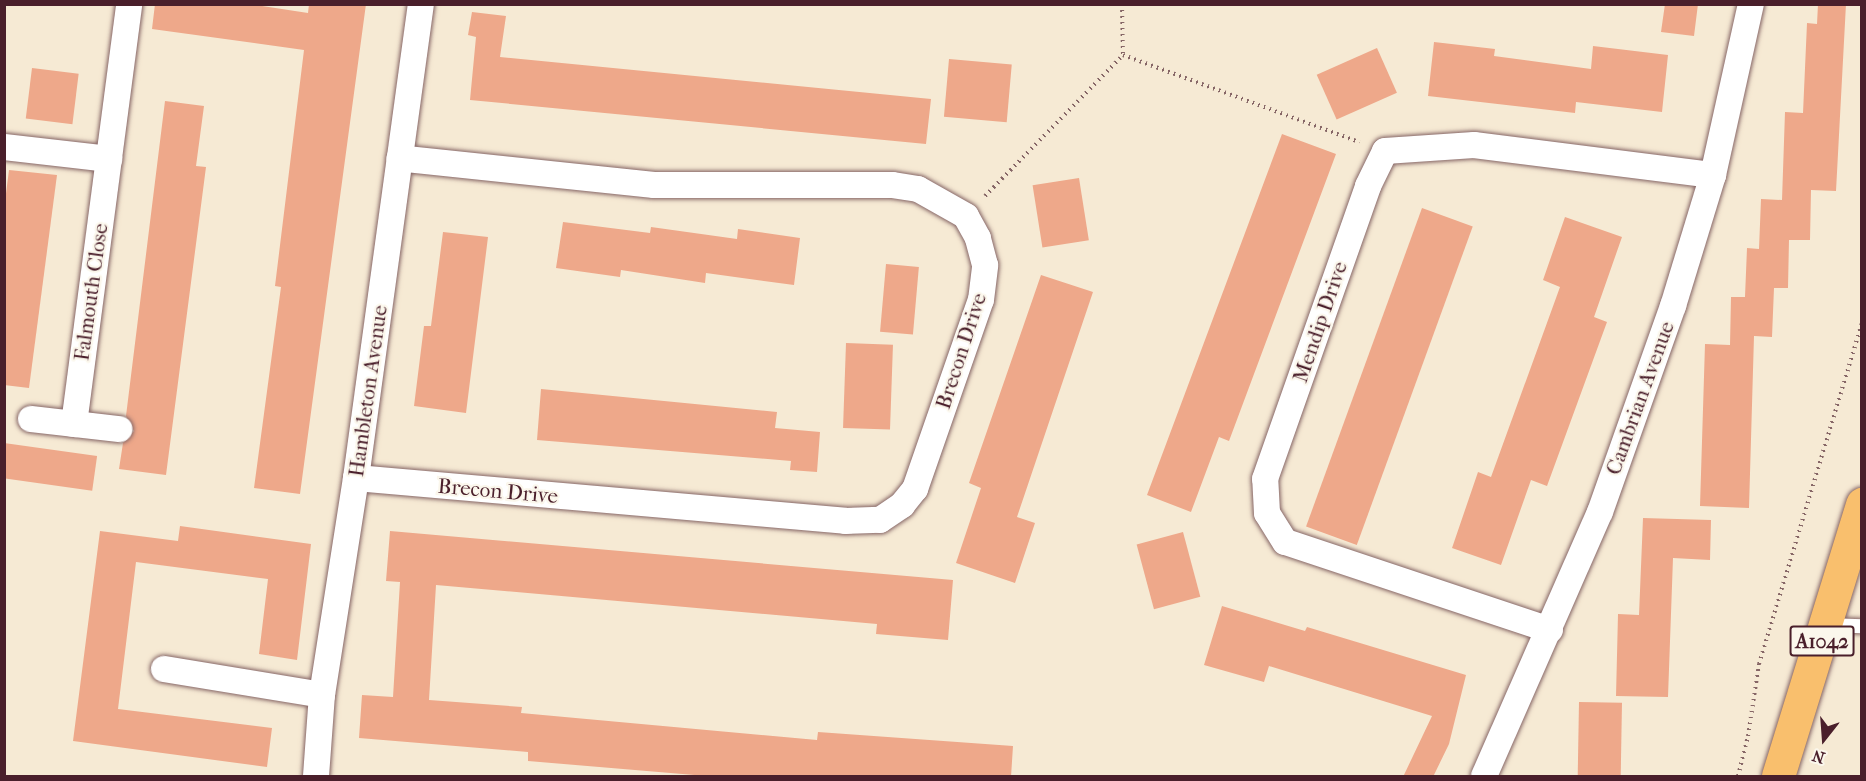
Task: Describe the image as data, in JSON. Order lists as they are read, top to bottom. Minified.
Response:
{"streets":{"main road":["A1042"],"street":["Falmouth Close","Mendip Drive","Brecon Drive","Hambleton Avenue","Cambrian Avenue"]},"crossings":[["Mendip Drive","Cambrian Avenue"],["Brecon Drive","Hambleton Avenue"]],"north":"bottom"}
